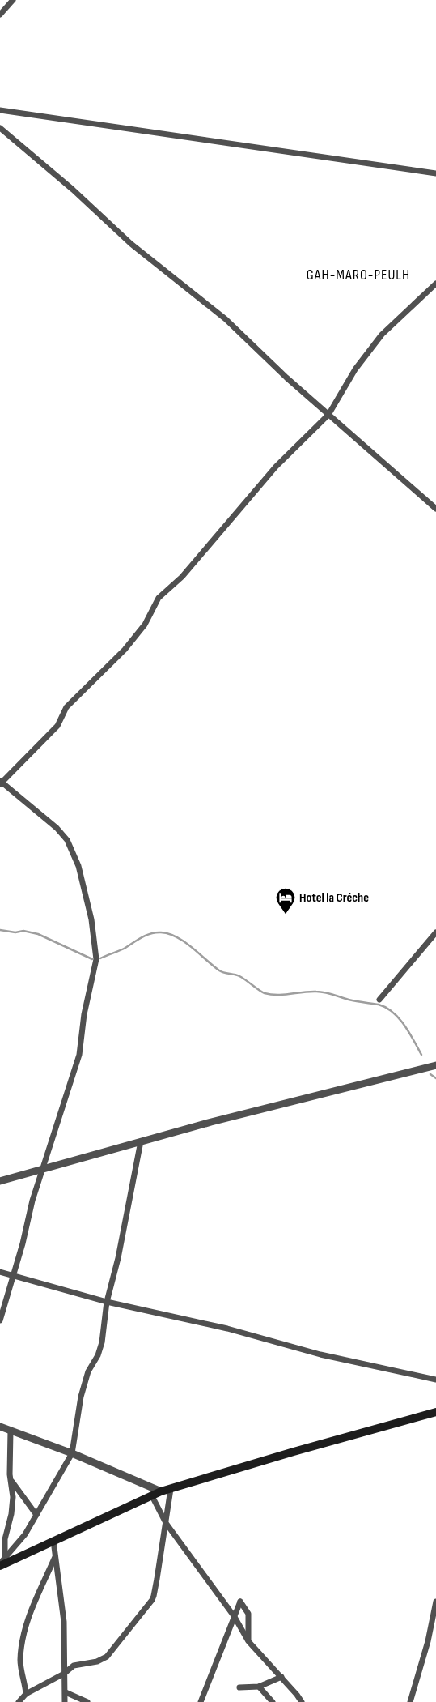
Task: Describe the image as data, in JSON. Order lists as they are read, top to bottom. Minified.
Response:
{"districts":["GAH-MARO-PEULH"],"places":{"hotel":["Hotel la Créche"]}}
